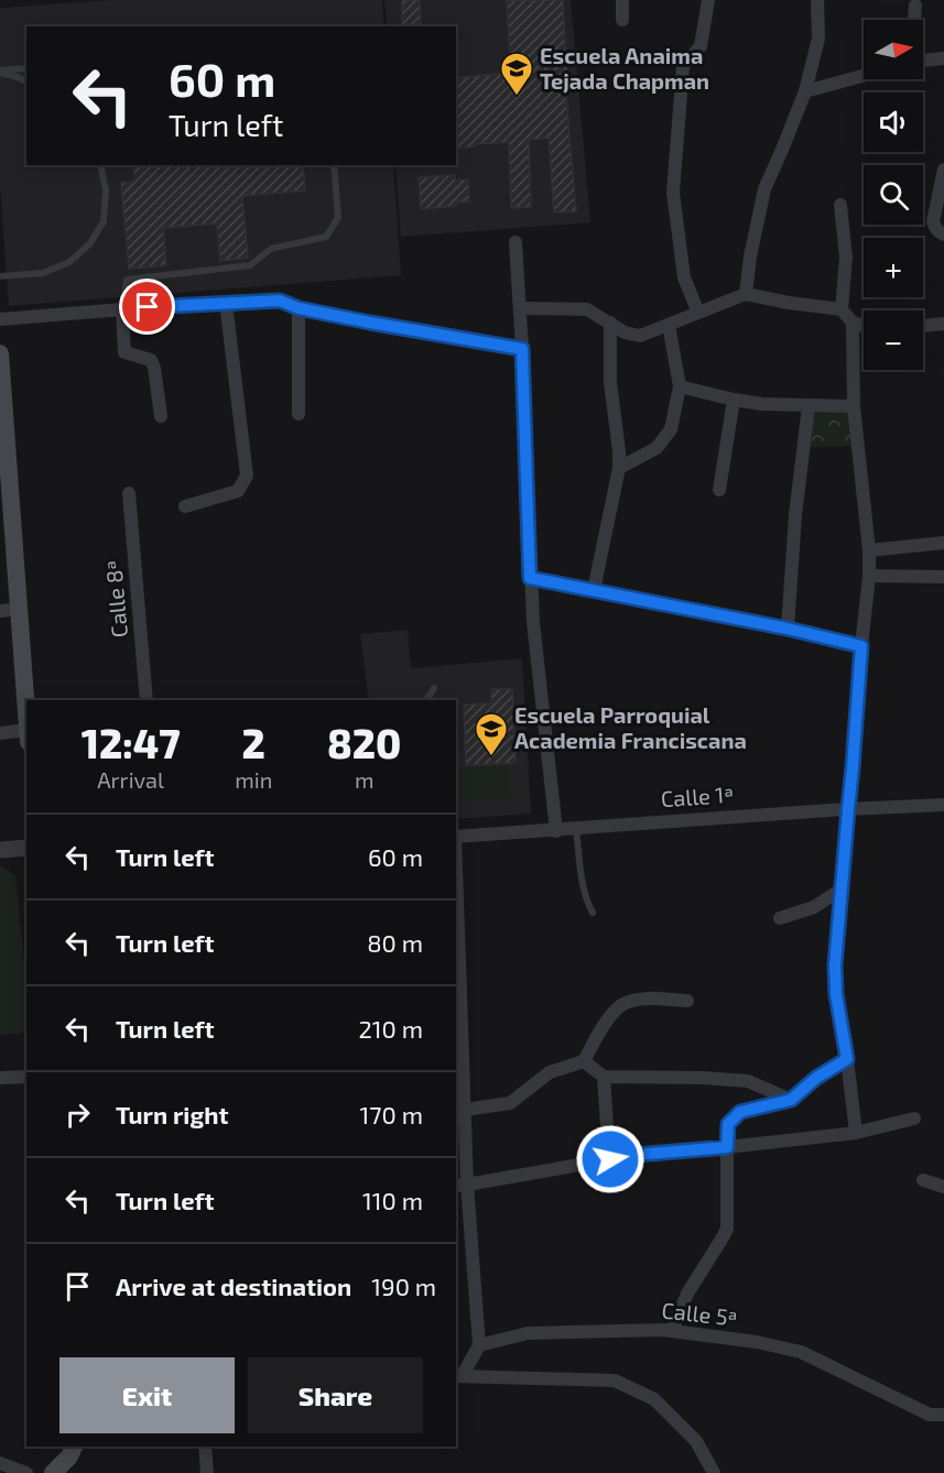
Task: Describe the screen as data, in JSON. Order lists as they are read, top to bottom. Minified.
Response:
{"streets":{"street":["Calle 8ª","Calle 1ª","Calle 5ª"]},"places":{"school or university":["Escuela Anaima Tejada Chapman","Escuela Parroquial Academia Franciscana"]},"north":"right","page":{"map_buttons":["+","−"],"turn":["60 m","Turn left"],"eta":["12:47","Arrival","2","min","820","m"],"list":[{"name":"Turn left","value":"60 m"},{"name":"Turn left","value":"80 m"},{"name":"Turn left","value":"210 m"},{"name":"Turn right","value":"170 m"},{"name":"Turn left","value":"110 m"},{"name":"Arrive at destination","value":"190 m"}],"buttons":["Exit","Share"]}}
